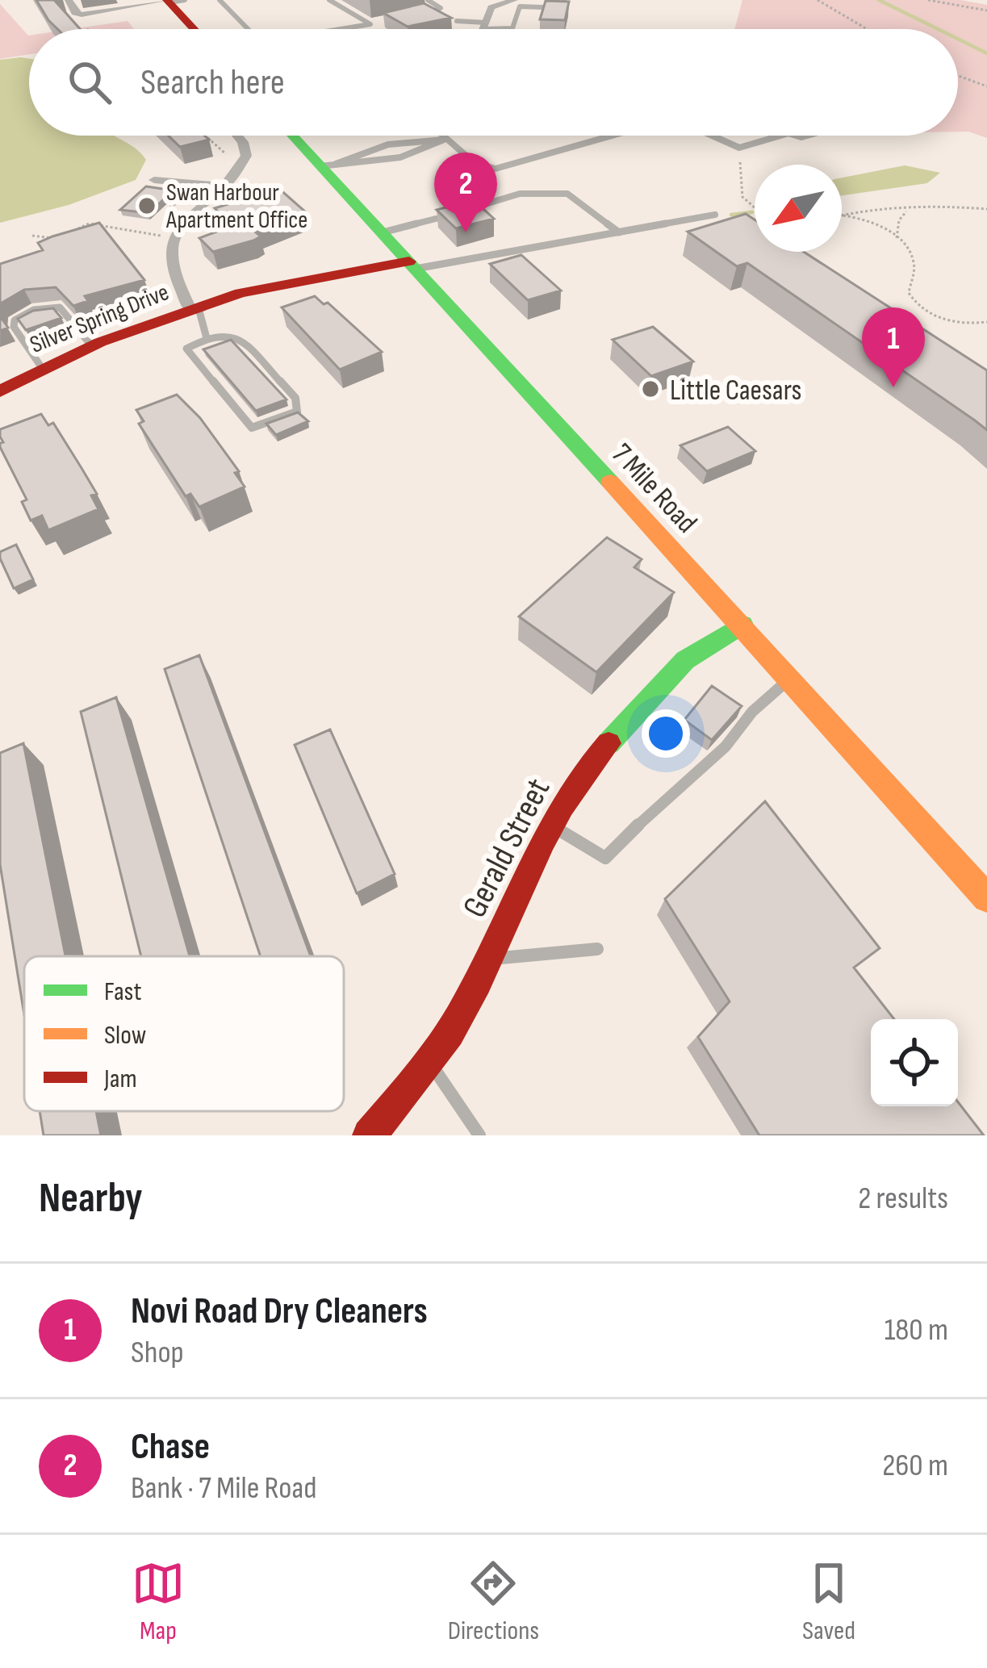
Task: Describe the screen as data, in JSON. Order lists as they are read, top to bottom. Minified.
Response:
{"streets":{"street":["Silver Spring Drive","7 Mile Road","Gerald Street"]},"crossings":[["Silver Spring Drive","7 Mile Road"],["7 Mile Road","Gerald Street"]],"places":["Swan Harbour Apartment Office","Little Caesars"],"legend":["Fast","Slow","Jam"],"north":"bottom left","page":{"search":"Search here","pins":["2","1"],"heading":["Nearby","2 results"],"list":[{"mark":"1","name":"Novi Road Dry Cleaners","note":"Shop","value":"180 m"},{"mark":"2","name":"Chase","note":"Bank · 7 Mile Road","value":"260 m"}],"nav":["Map","Directions","Saved"]}}
